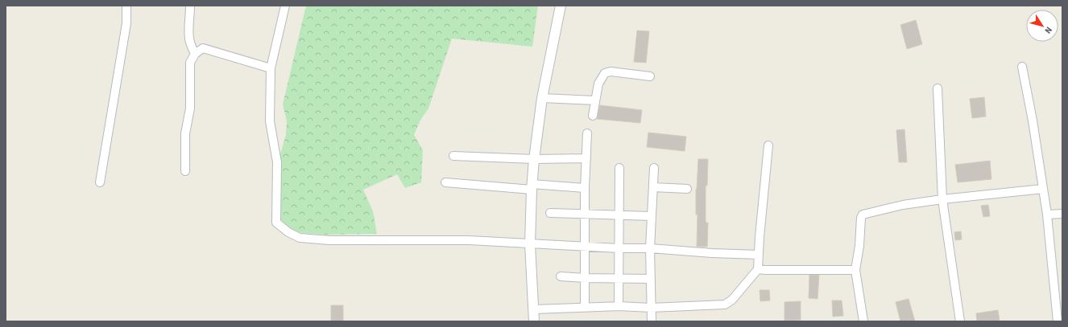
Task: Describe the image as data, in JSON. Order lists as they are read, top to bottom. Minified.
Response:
{"north":"bottom right"}
